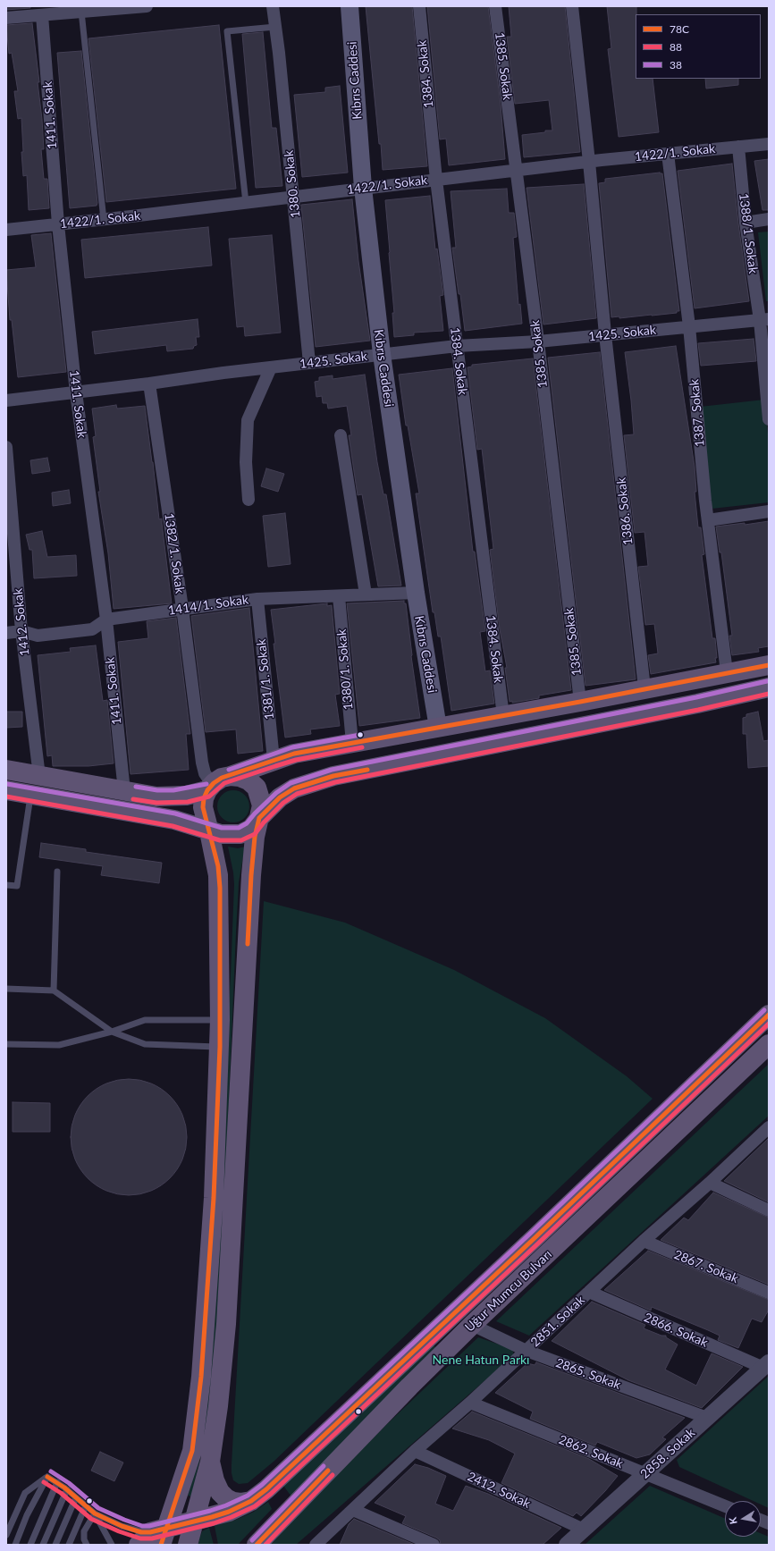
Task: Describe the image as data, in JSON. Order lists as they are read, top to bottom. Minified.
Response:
{"streets":{"main road":["Kıbrıs Caddesi","Uğur Mumcu Bulvarı"],"street":["1385. Sokak","1384. Sokak","1411. Sokak","1422/1. Sokak","1380. Sokak","1388/1 .Sokak","1425. Sokak","1387. Sokak","1386. Sokak","1382/1. Sokak","1414/1. Sokak","1412. Sokak","1380/1. Sokak","1381/1. Sokak","2867. Sokak","2851. Sokak","2866. Sokak","2865. Sokak","2862. Sokak","2858. Sokak","2412. Sokak"]},"crossings":[["1385. Sokak","1422/1. Sokak"],["1385. Sokak","1425. Sokak"],["1384. Sokak","1422/1. Sokak"],["1384. Sokak","1425. Sokak"],["Kıbrıs Caddesi","1422/1. Sokak"],["Kıbrıs Caddesi","1425. Sokak"],["Kıbrıs Caddesi","1414/1. Sokak"],["1411. Sokak","1422/1. Sokak"],["1411. Sokak","1425. Sokak"],["1411. Sokak","1414/1. Sokak"],["1422/1. Sokak","1380. Sokak"],["1422/1. Sokak","1388/1 .Sokak"],["1422/1. Sokak","1387. Sokak"],["1422/1. Sokak","1386. Sokak"],["1380. Sokak","1425. Sokak"],["1388/1 .Sokak","1425. Sokak"],["1425. Sokak","1387. Sokak"],["1425. Sokak","1386. Sokak"],["1425. Sokak","1382/1. Sokak"],["1382/1. Sokak","1414/1. Sokak"],["1414/1. Sokak","1412. Sokak"],["1414/1. Sokak","1380/1. Sokak"],["1414/1. Sokak","1381/1. Sokak"],["2867. Sokak","2851. Sokak"],["Uğur Mumcu Bulvarı","2865. Sokak"],["2851. Sokak","2866. Sokak"],["2851. Sokak","2865. Sokak"],["2851. Sokak","2862. Sokak"],["2851. Sokak","2412. Sokak"],["2866. Sokak","2858. Sokak"],["2865. Sokak","2858. Sokak"],["2862. Sokak","2858. Sokak"],["2858. Sokak","2412. Sokak"]],"parks":["Nene Hatun Parkı"],"lines":["transit line 78C","transit line 38","transit line 88"],"legend":["78C","88","38"],"north":"left"}
